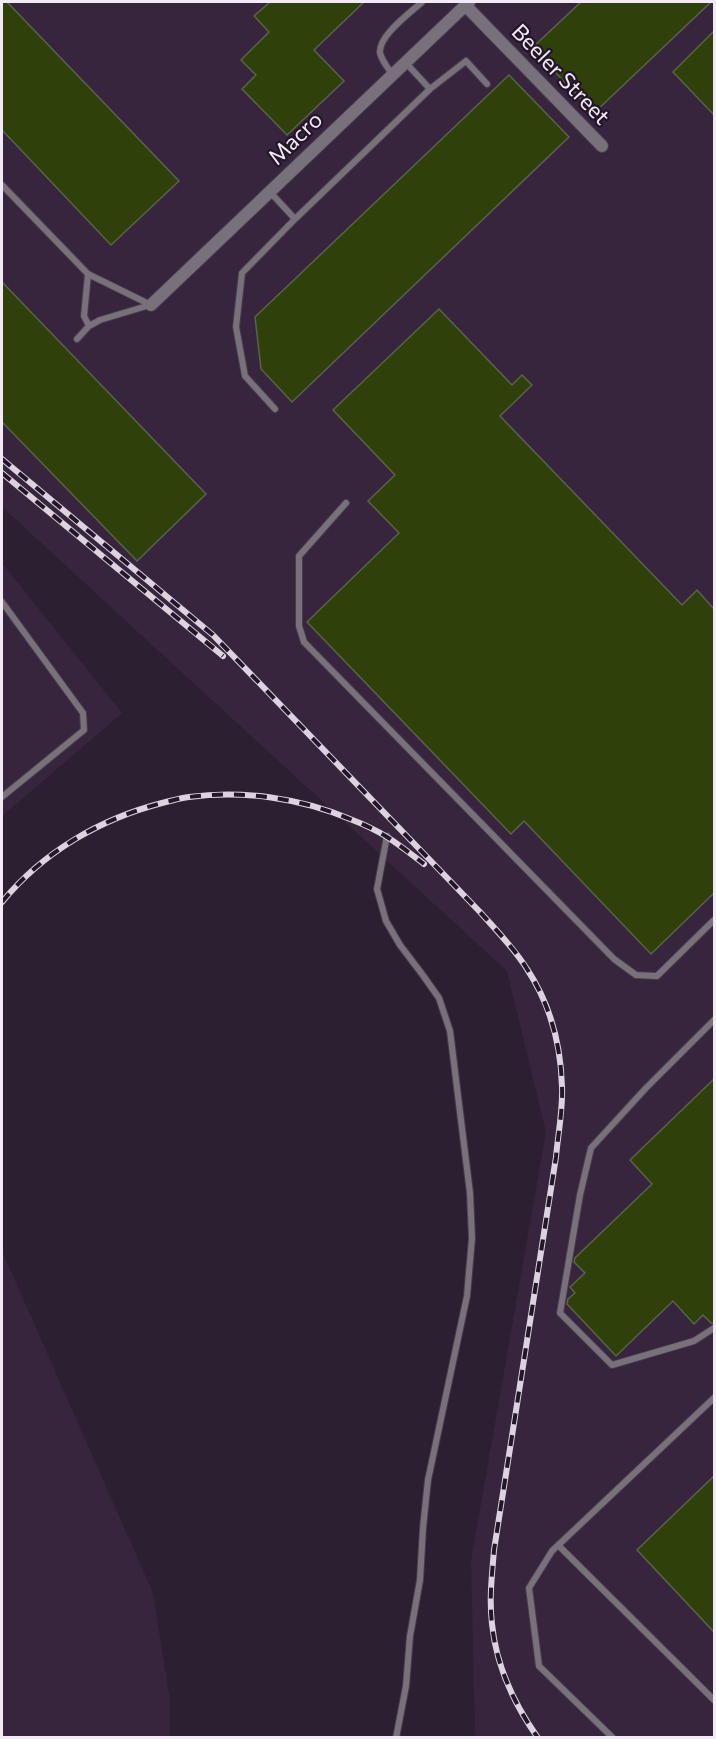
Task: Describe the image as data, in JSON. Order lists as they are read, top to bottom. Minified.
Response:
{"streets":{"street":["Beeler Street","Macro"]},"crossings":[["Beeler Street","Macro"]]}
